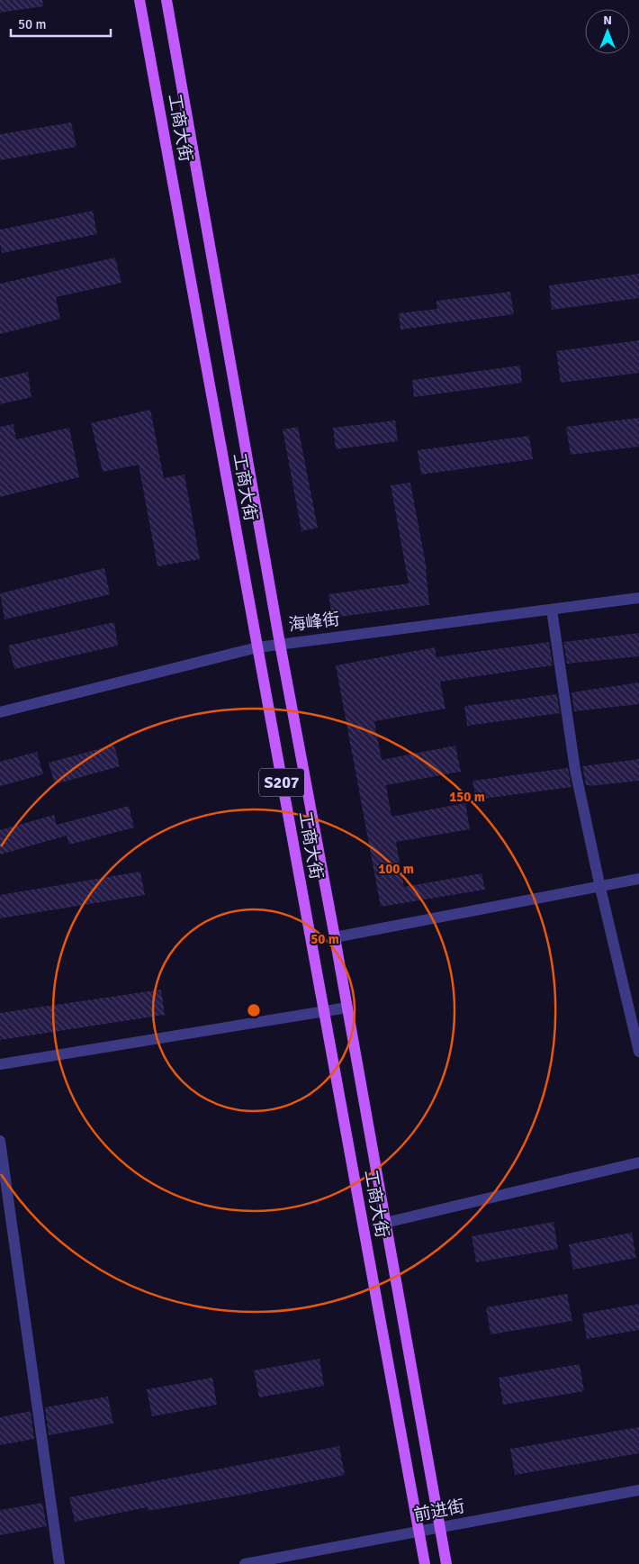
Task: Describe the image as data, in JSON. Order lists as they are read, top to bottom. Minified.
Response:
{"streets":{"main road":["工商大街","S207"],"street":["海峰街","前进街"]},"crossings":[["工商大街","海峰街"],["工商大街","前进街"]],"scale_bar":"50 m","north":"top","rings":["150 m","100 m","50 m"]}
